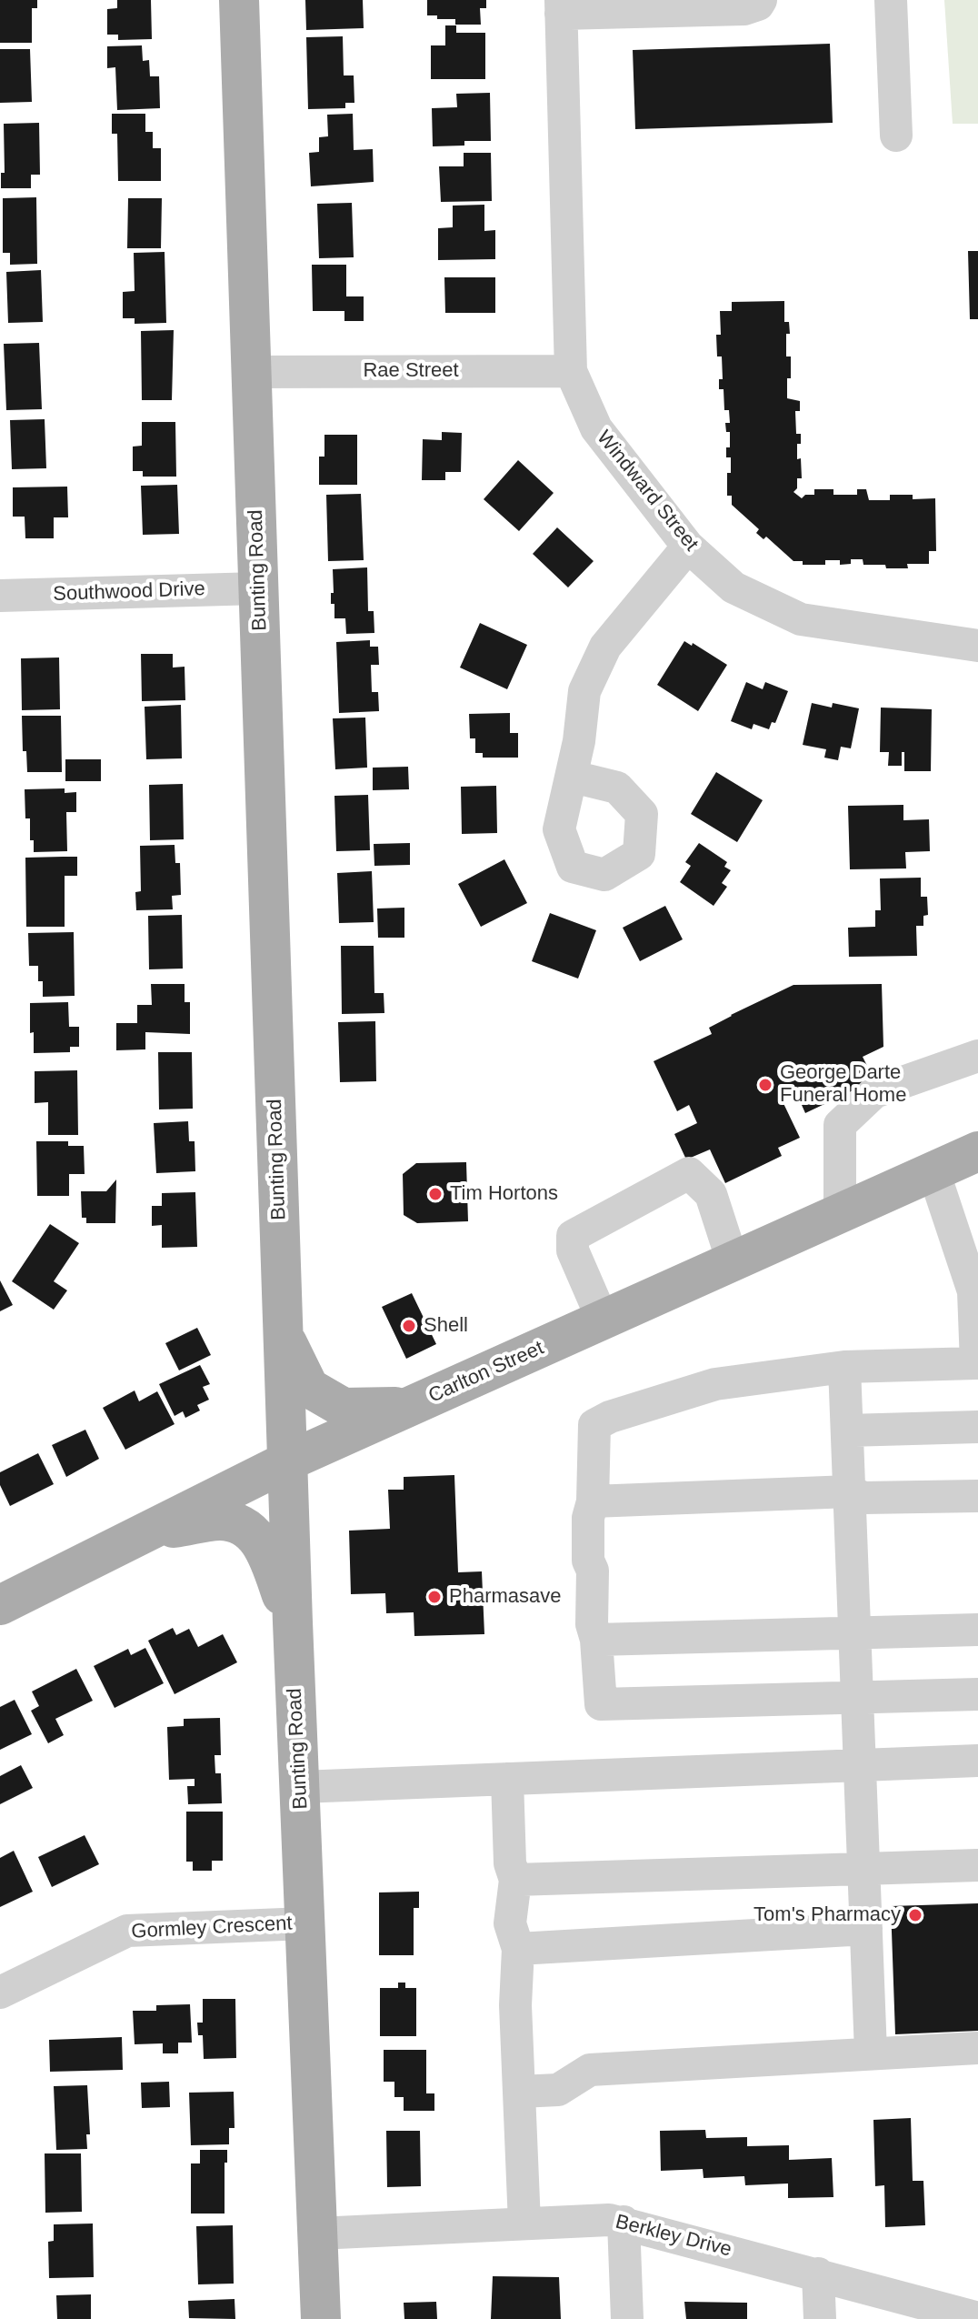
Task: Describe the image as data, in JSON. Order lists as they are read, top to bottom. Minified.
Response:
{"streets":{"main road":["Bunting Road","Carlton Street"],"street":["Rae Street","Windward Street","Southwood Drive","Gormley Crescent","Berkley Drive"]},"crossings":[["Rae Street","Windward Street"],["Rae Street","Bunting Road"],["Bunting Road","Southwood Drive"],["Bunting Road","Carlton Street"],["Bunting Road","Gormley Crescent"],["Bunting Road","Berkley Drive"]],"places":["George Darte Funeral Home","Tim Hortons","Shell","Pharmasave","Tom's Pharmacy"]}
